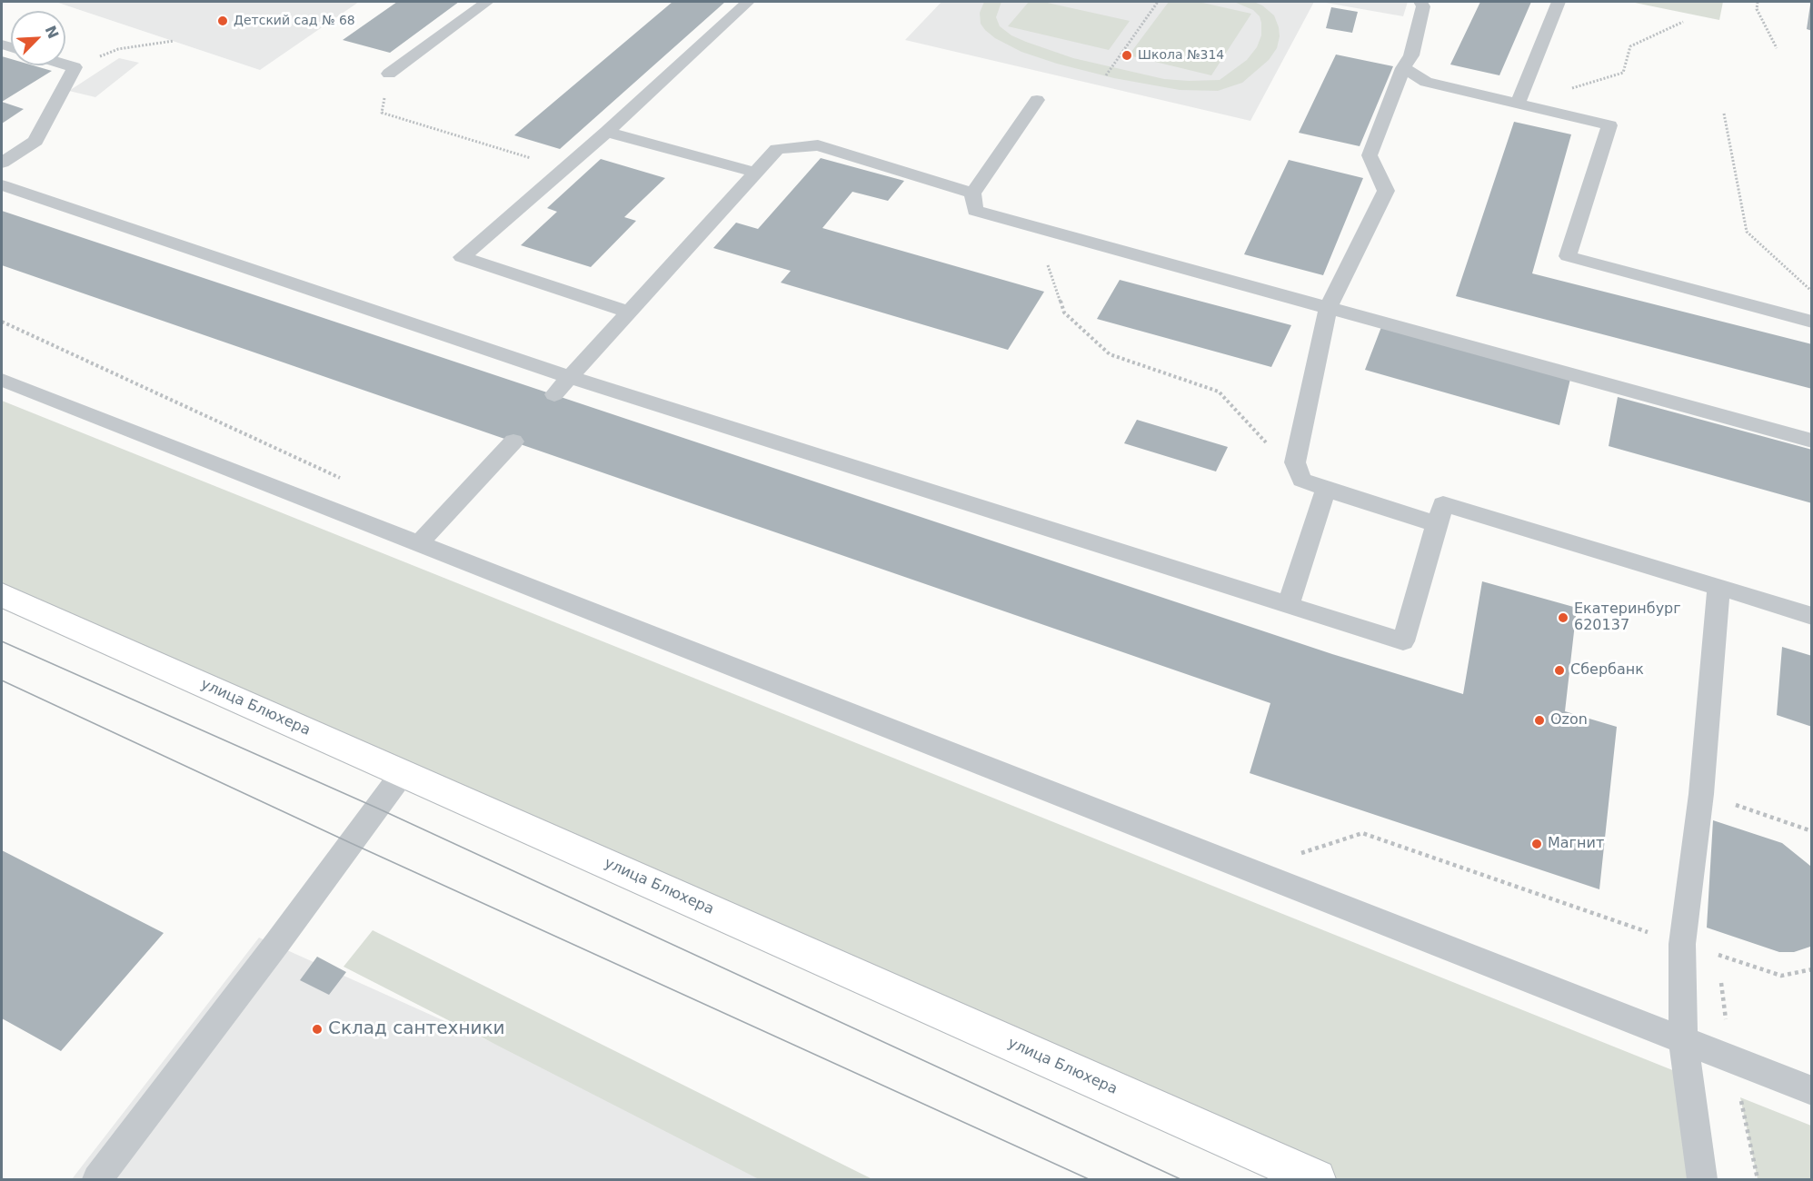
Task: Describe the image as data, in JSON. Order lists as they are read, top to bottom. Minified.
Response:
{"streets":{"main road":["улица Блюхера"]},"places":["Детский сад № 68","Школа №314","Екатеринбург 620137","Сбербанк","Ozon","Магнит","Склад сантехники"],"north":"top right"}
